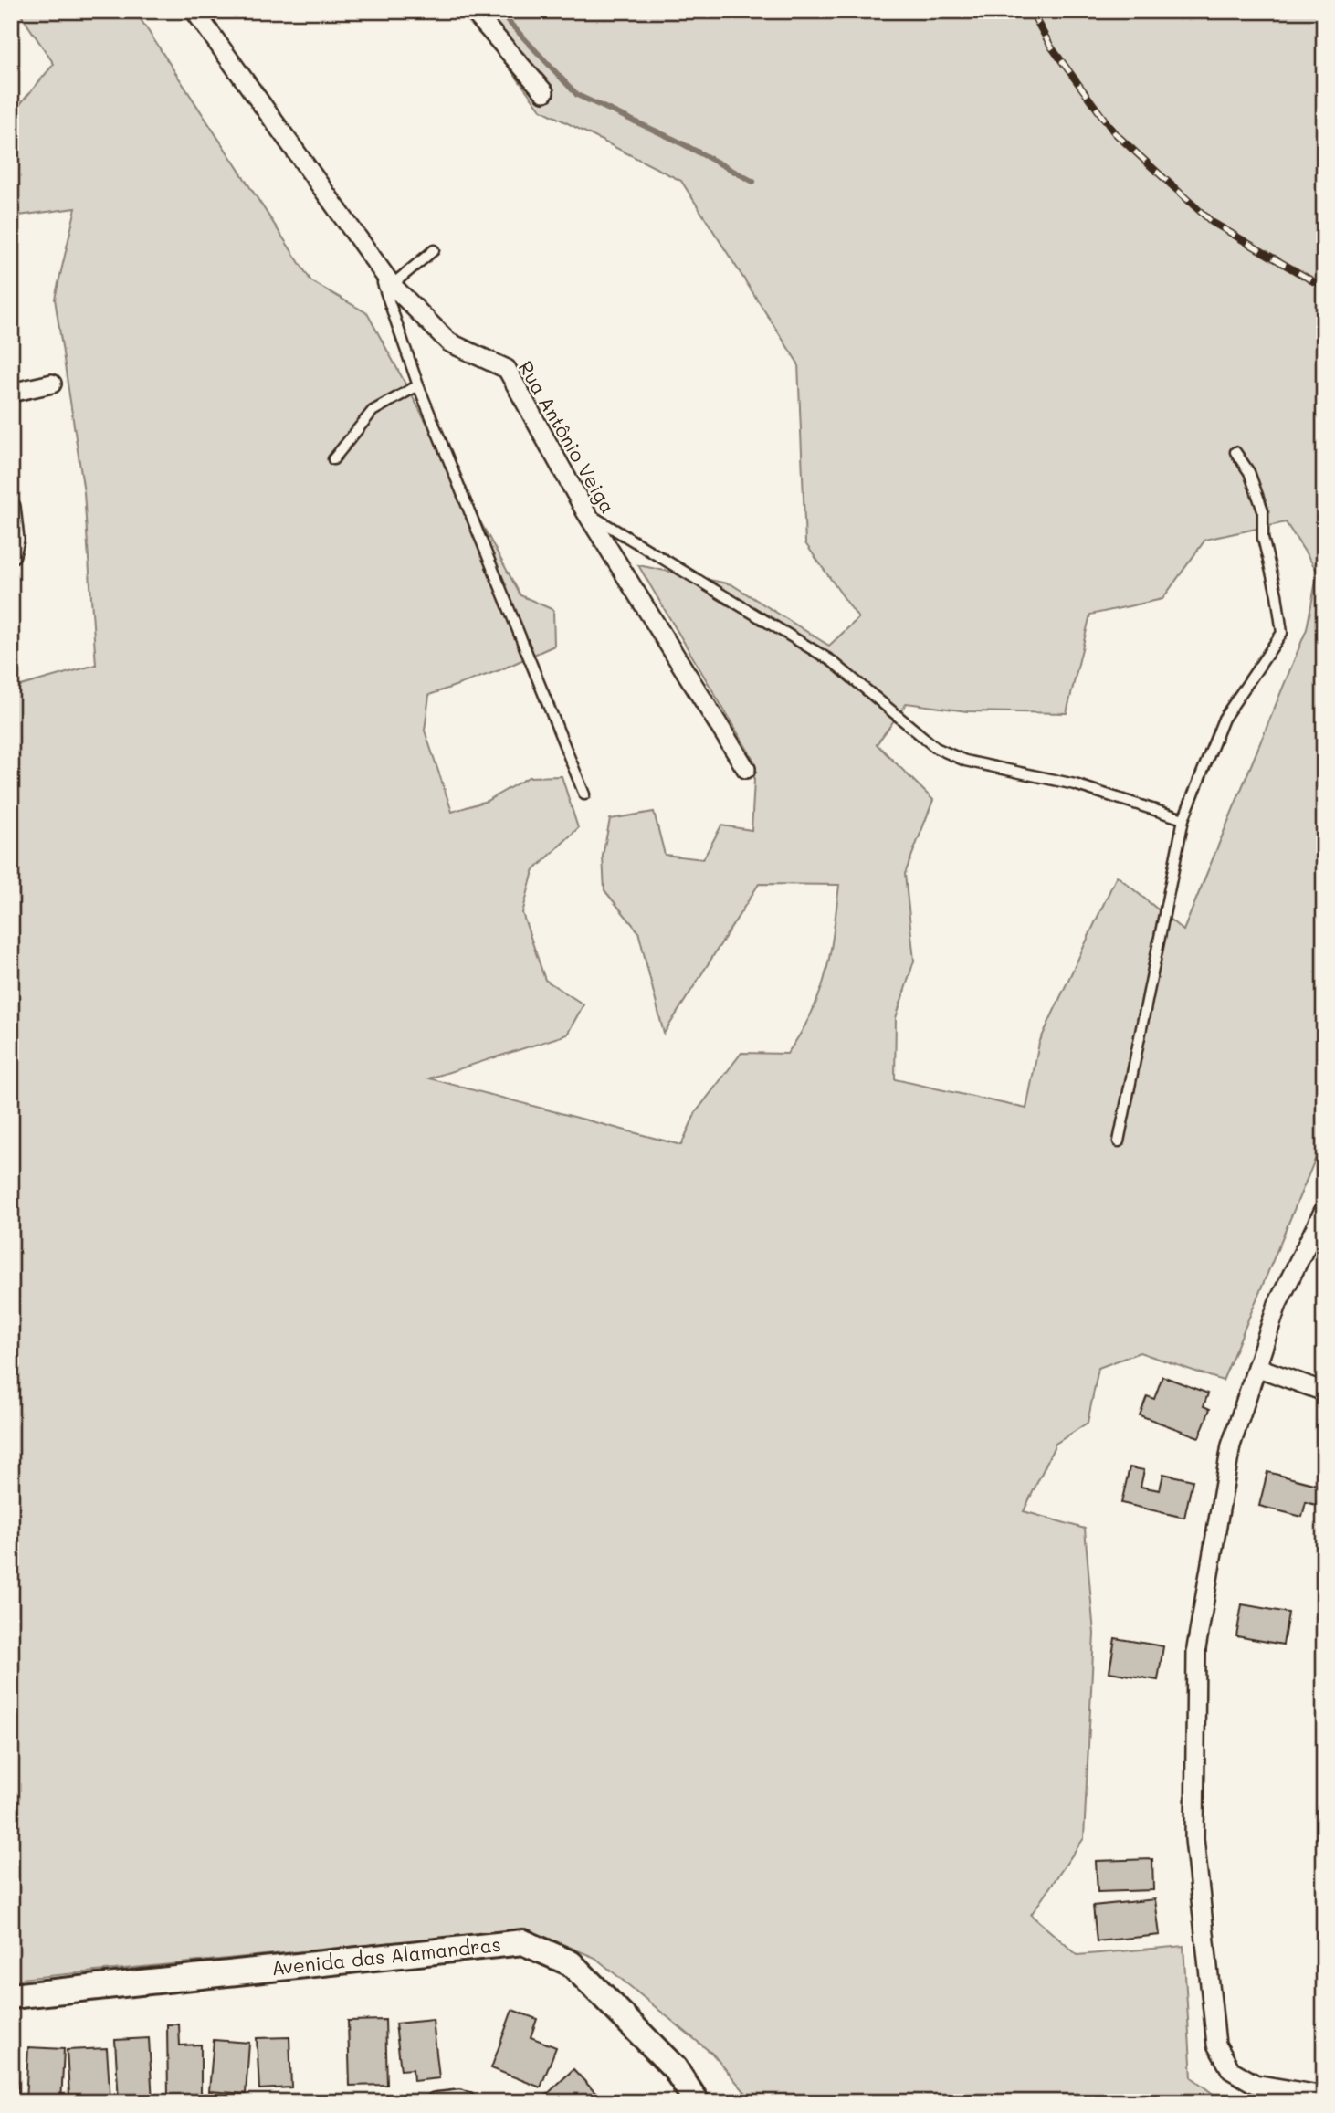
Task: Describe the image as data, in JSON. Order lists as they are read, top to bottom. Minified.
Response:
{"streets":{"street":["Rua Antônio Veiga","Avenida das Alamandras"]}}
